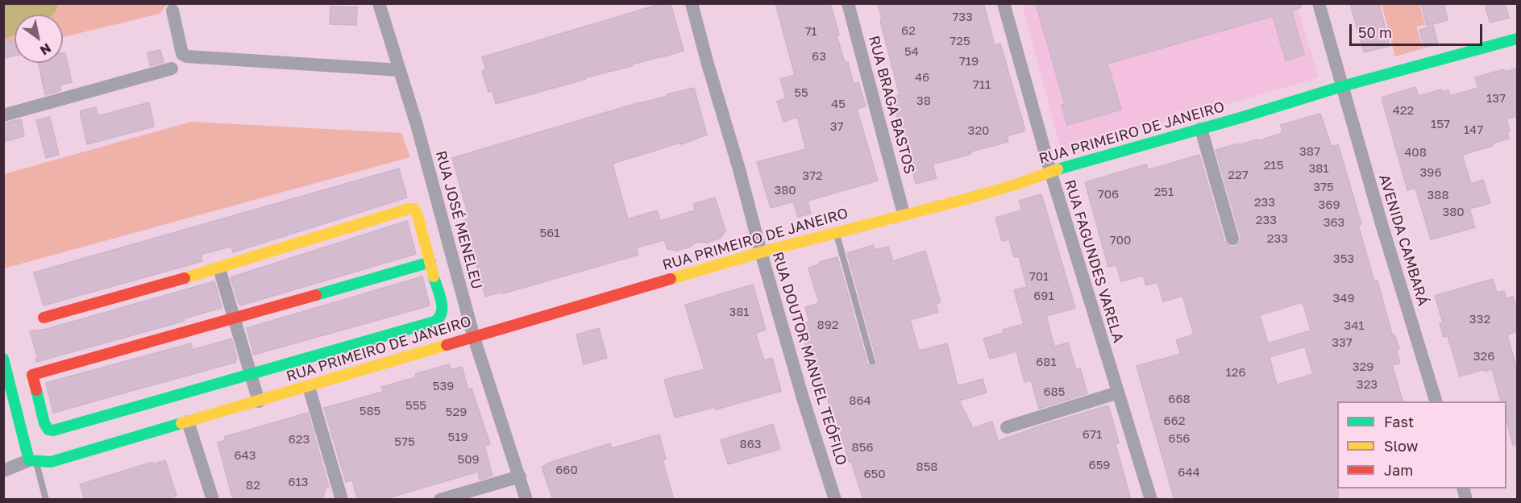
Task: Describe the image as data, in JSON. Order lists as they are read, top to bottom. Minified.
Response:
{"streets":{"street":["RUA BRAGA BASTOS","RUA PRIMEIRO DE JANEIRO","RUA JOSÉ MENELEU","AVENIDA CAMBARÁ","RUA FAGUNDES VARELA","RUA DOUTOR MANUEL TEÓFILO"]},"crossings":[["RUA BRAGA BASTOS","RUA PRIMEIRO DE JANEIRO"],["RUA PRIMEIRO DE JANEIRO","RUA JOSÉ MENELEU"],["RUA PRIMEIRO DE JANEIRO","AVENIDA CAMBARÁ"],["RUA PRIMEIRO DE JANEIRO","RUA FAGUNDES VARELA"],["RUA PRIMEIRO DE JANEIRO","RUA DOUTOR MANUEL TEÓFILO"]],"house_numbers":["733","62","71","725","54","63","719","46","711","55","137","38","45","422","157","37","147","320","387","408","215","381","396","227","372","375","380","251","706","388","233","369","380","233","363","561","233","700","353","701","691","349","381","332","892","341","337","326","681","329","126","323","539","685","668","864","555","585","529","662","671","519","656","623","575","863","856","643","509","659","858","660","644","650","613","82"],"legend":["Fast","Slow","Jam"],"scale_bar":"50 m","north":"bottom right"}
